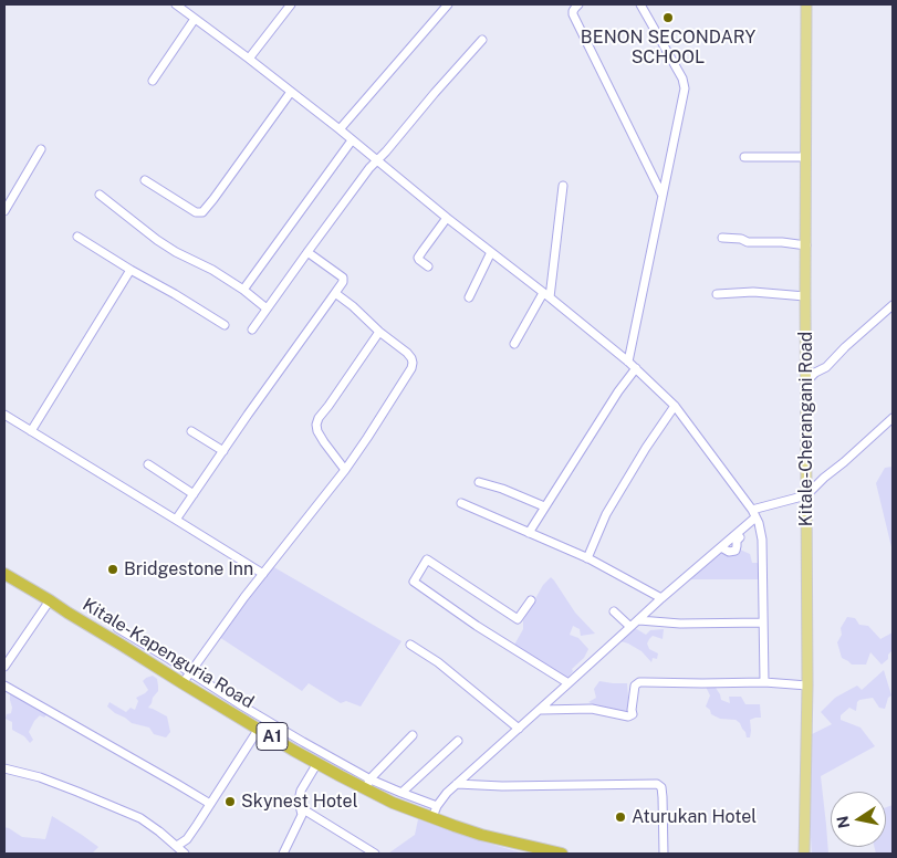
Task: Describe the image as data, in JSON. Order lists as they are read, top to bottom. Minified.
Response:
{"streets":{"highway":["Kitale-Kapenguria Road","A1"],"main road":["Kitale-Cherangani Road"]},"places":["BENON SECONDARY SCHOOL","Bridgestone Inn","Skynest Hotel","Aturukan Hotel"],"north":"left"}
